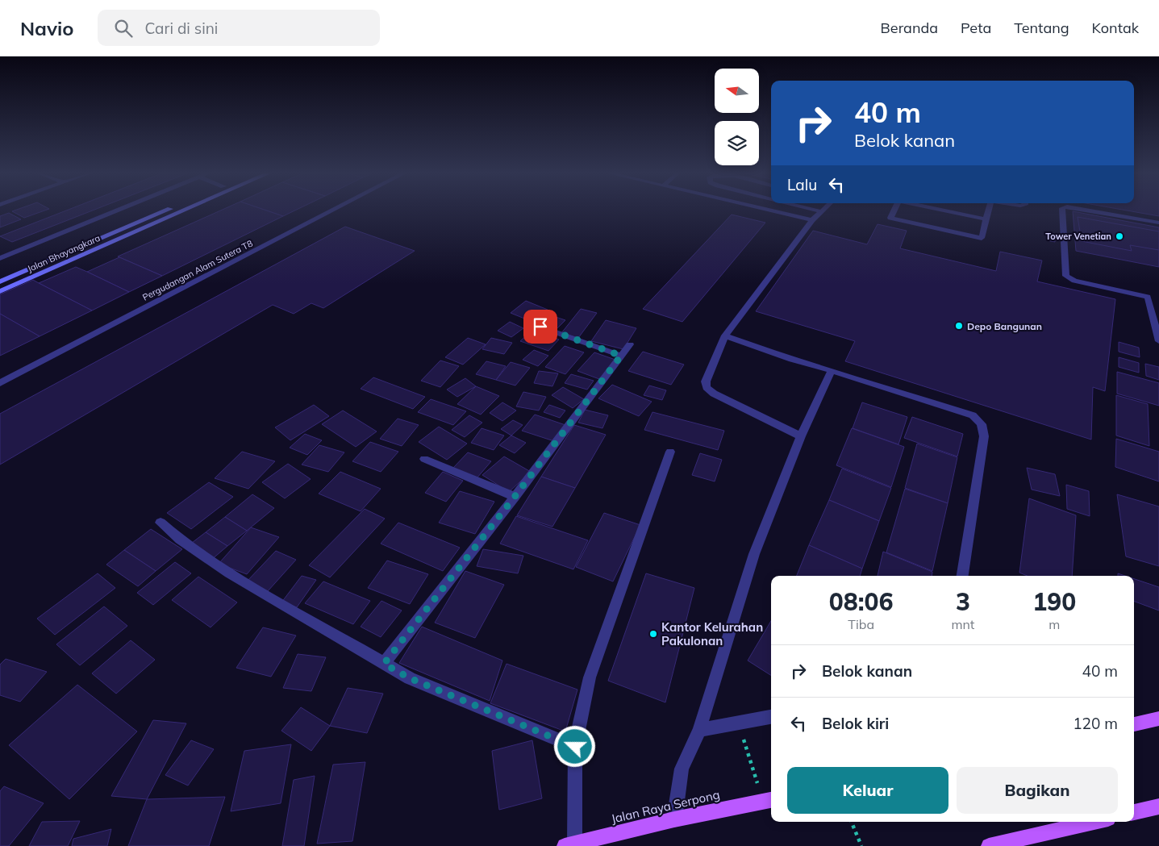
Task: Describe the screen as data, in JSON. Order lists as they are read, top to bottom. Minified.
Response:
{"streets":{"main road":["Jalan Bhayangkara","Jalan Raya Serpong"],"street":["Pergudangan Alam Sutera T8"]},"places":["Tower Venetian","Depo Bangunan","Kantor Kelurahan Pakulonan"],"north":"left","page":{"header":"Navio","search":"Cari di sini","nav":["Beranda","Peta","Tentang","Kontak"],"turn":["40 m","Belok kanan"],"then":"Lalu","eta":["08:06","Tiba","3","mnt","190","m"],"list":[{"name":"Belok kanan","value":"40 m"},{"name":"Belok kiri","value":"120 m"}],"buttons":["Keluar","Bagikan"]}}
